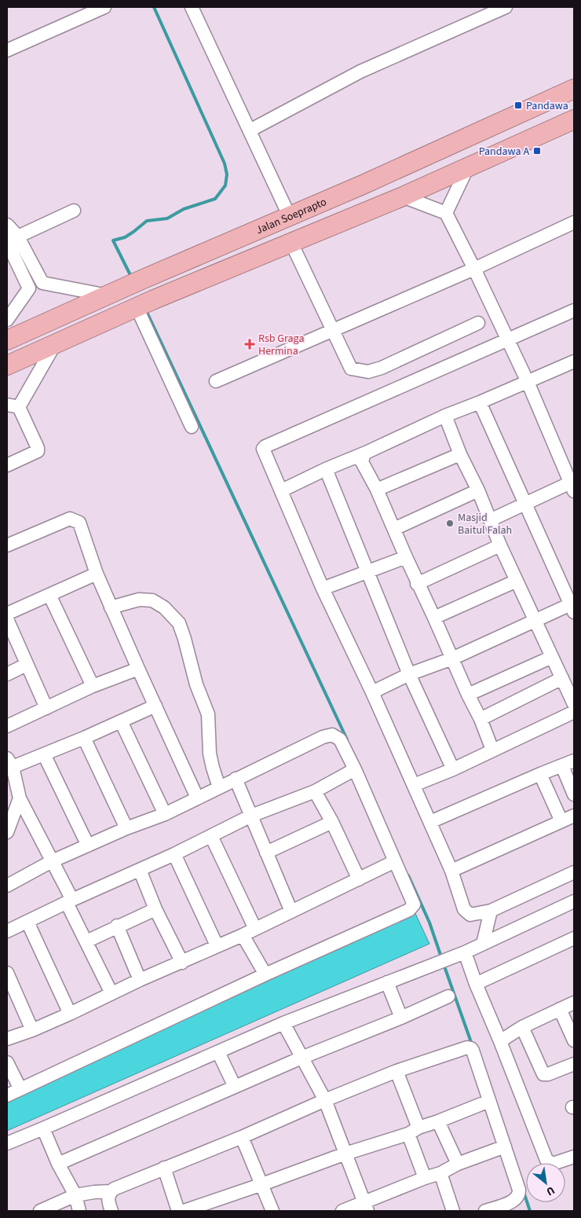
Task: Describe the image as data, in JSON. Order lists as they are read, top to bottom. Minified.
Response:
{"streets":{"highway":["Jalan Soeprapto"]},"places":{"transit":["Pandawa","Pandawa A"],"health":["Rsb Graga Hermina"],"other":["Masjid Baitul Falah"]},"north":"bottom right"}
